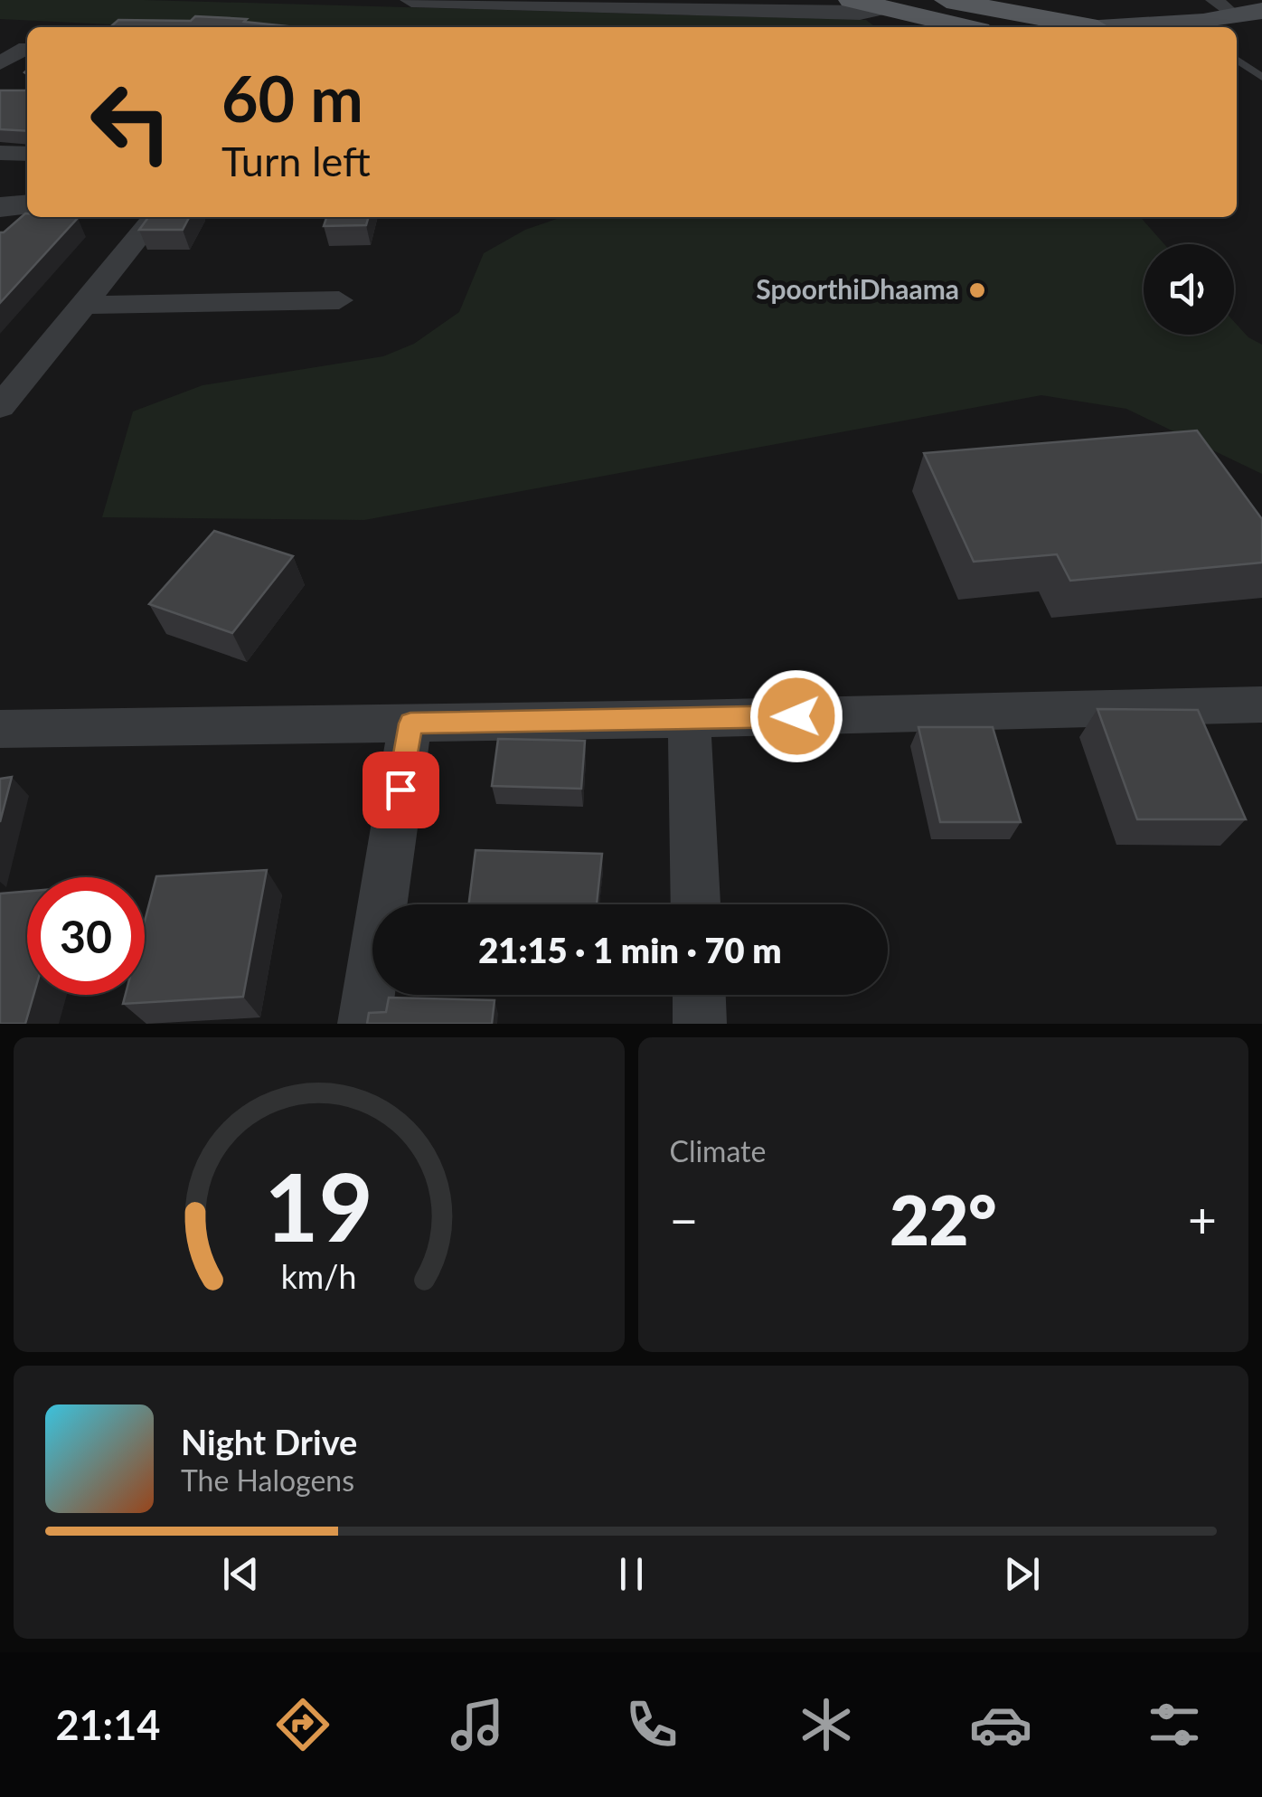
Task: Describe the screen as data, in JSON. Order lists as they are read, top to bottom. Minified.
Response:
{"places":["SpoorthiDhaama"],"page":{"turn":["60 m","Turn left"],"limit":"30","trip":"21:15 · 1 min · 70 m","tile":"Climate","heat":["−","22°","+"],"song":["Night Drive","The Halogens"],"tabs":"21:14","gauge":["19","km/h"]}}
